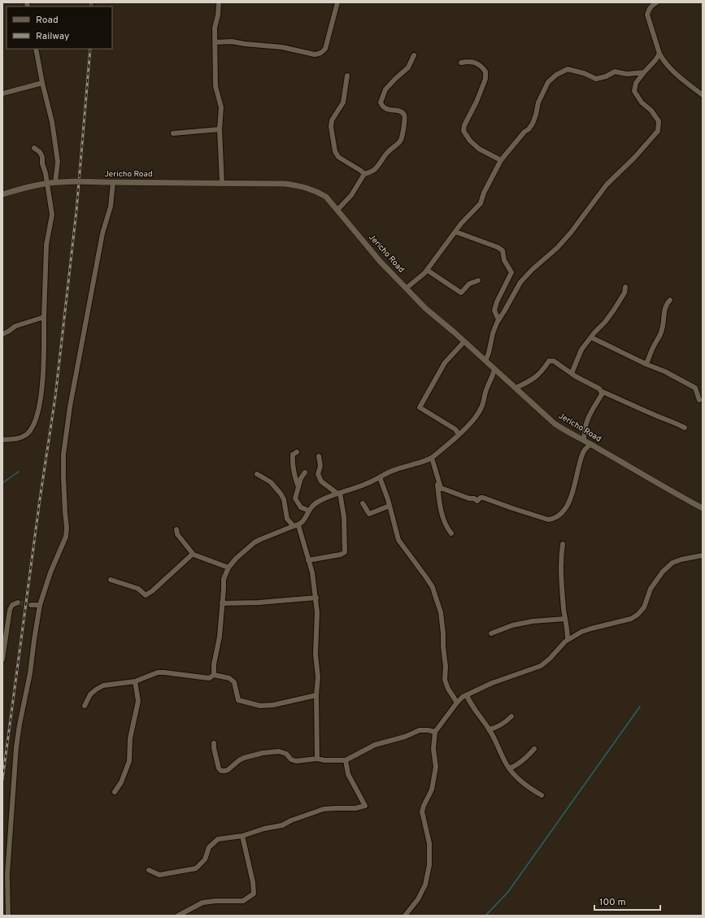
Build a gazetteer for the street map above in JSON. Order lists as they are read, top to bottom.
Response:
{
  "streets": {
    "street": ["Jericho Road"]
  },
  "legend": ["Road", "Railway"],
  "scale_bar": "100 m"
}
